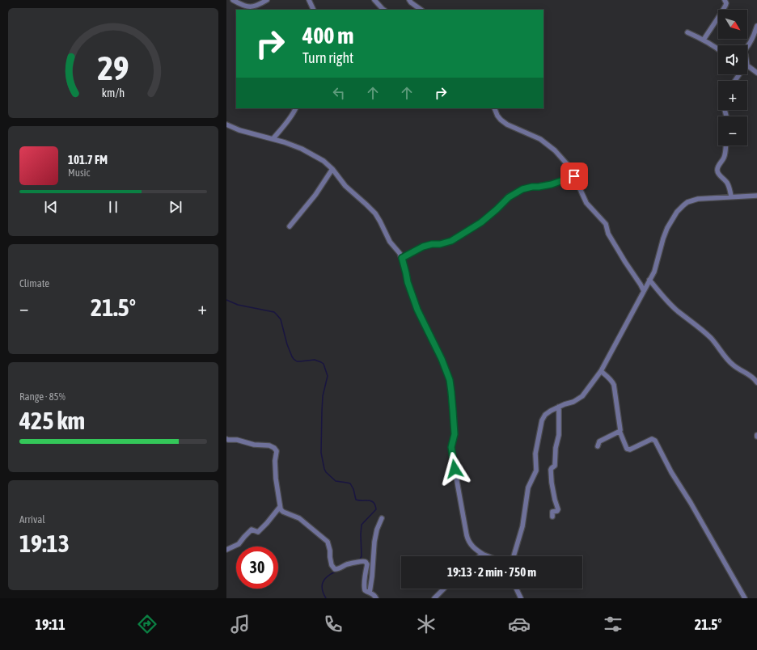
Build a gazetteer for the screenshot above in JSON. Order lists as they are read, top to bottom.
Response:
{
  "north": "bottom right",
  "page": {
    "map_buttons": ["+", "−"],
    "turn": ["400 m", "Turn right"],
    "song": ["101.7 FM", "Music"],
    "tile": [
      "Climate",
      ["Range · 85%", "425 km"],
      ["Arrival", "19:13"]
    ],
    "heat": ["−", "21.5°", "+"],
    "limit": "30",
    "trip": "19:13 · 2 min · 750 m",
    "tabs": ["19:11", "21.5°"],
    "gauge": ["29", "km/h"]
  }
}
